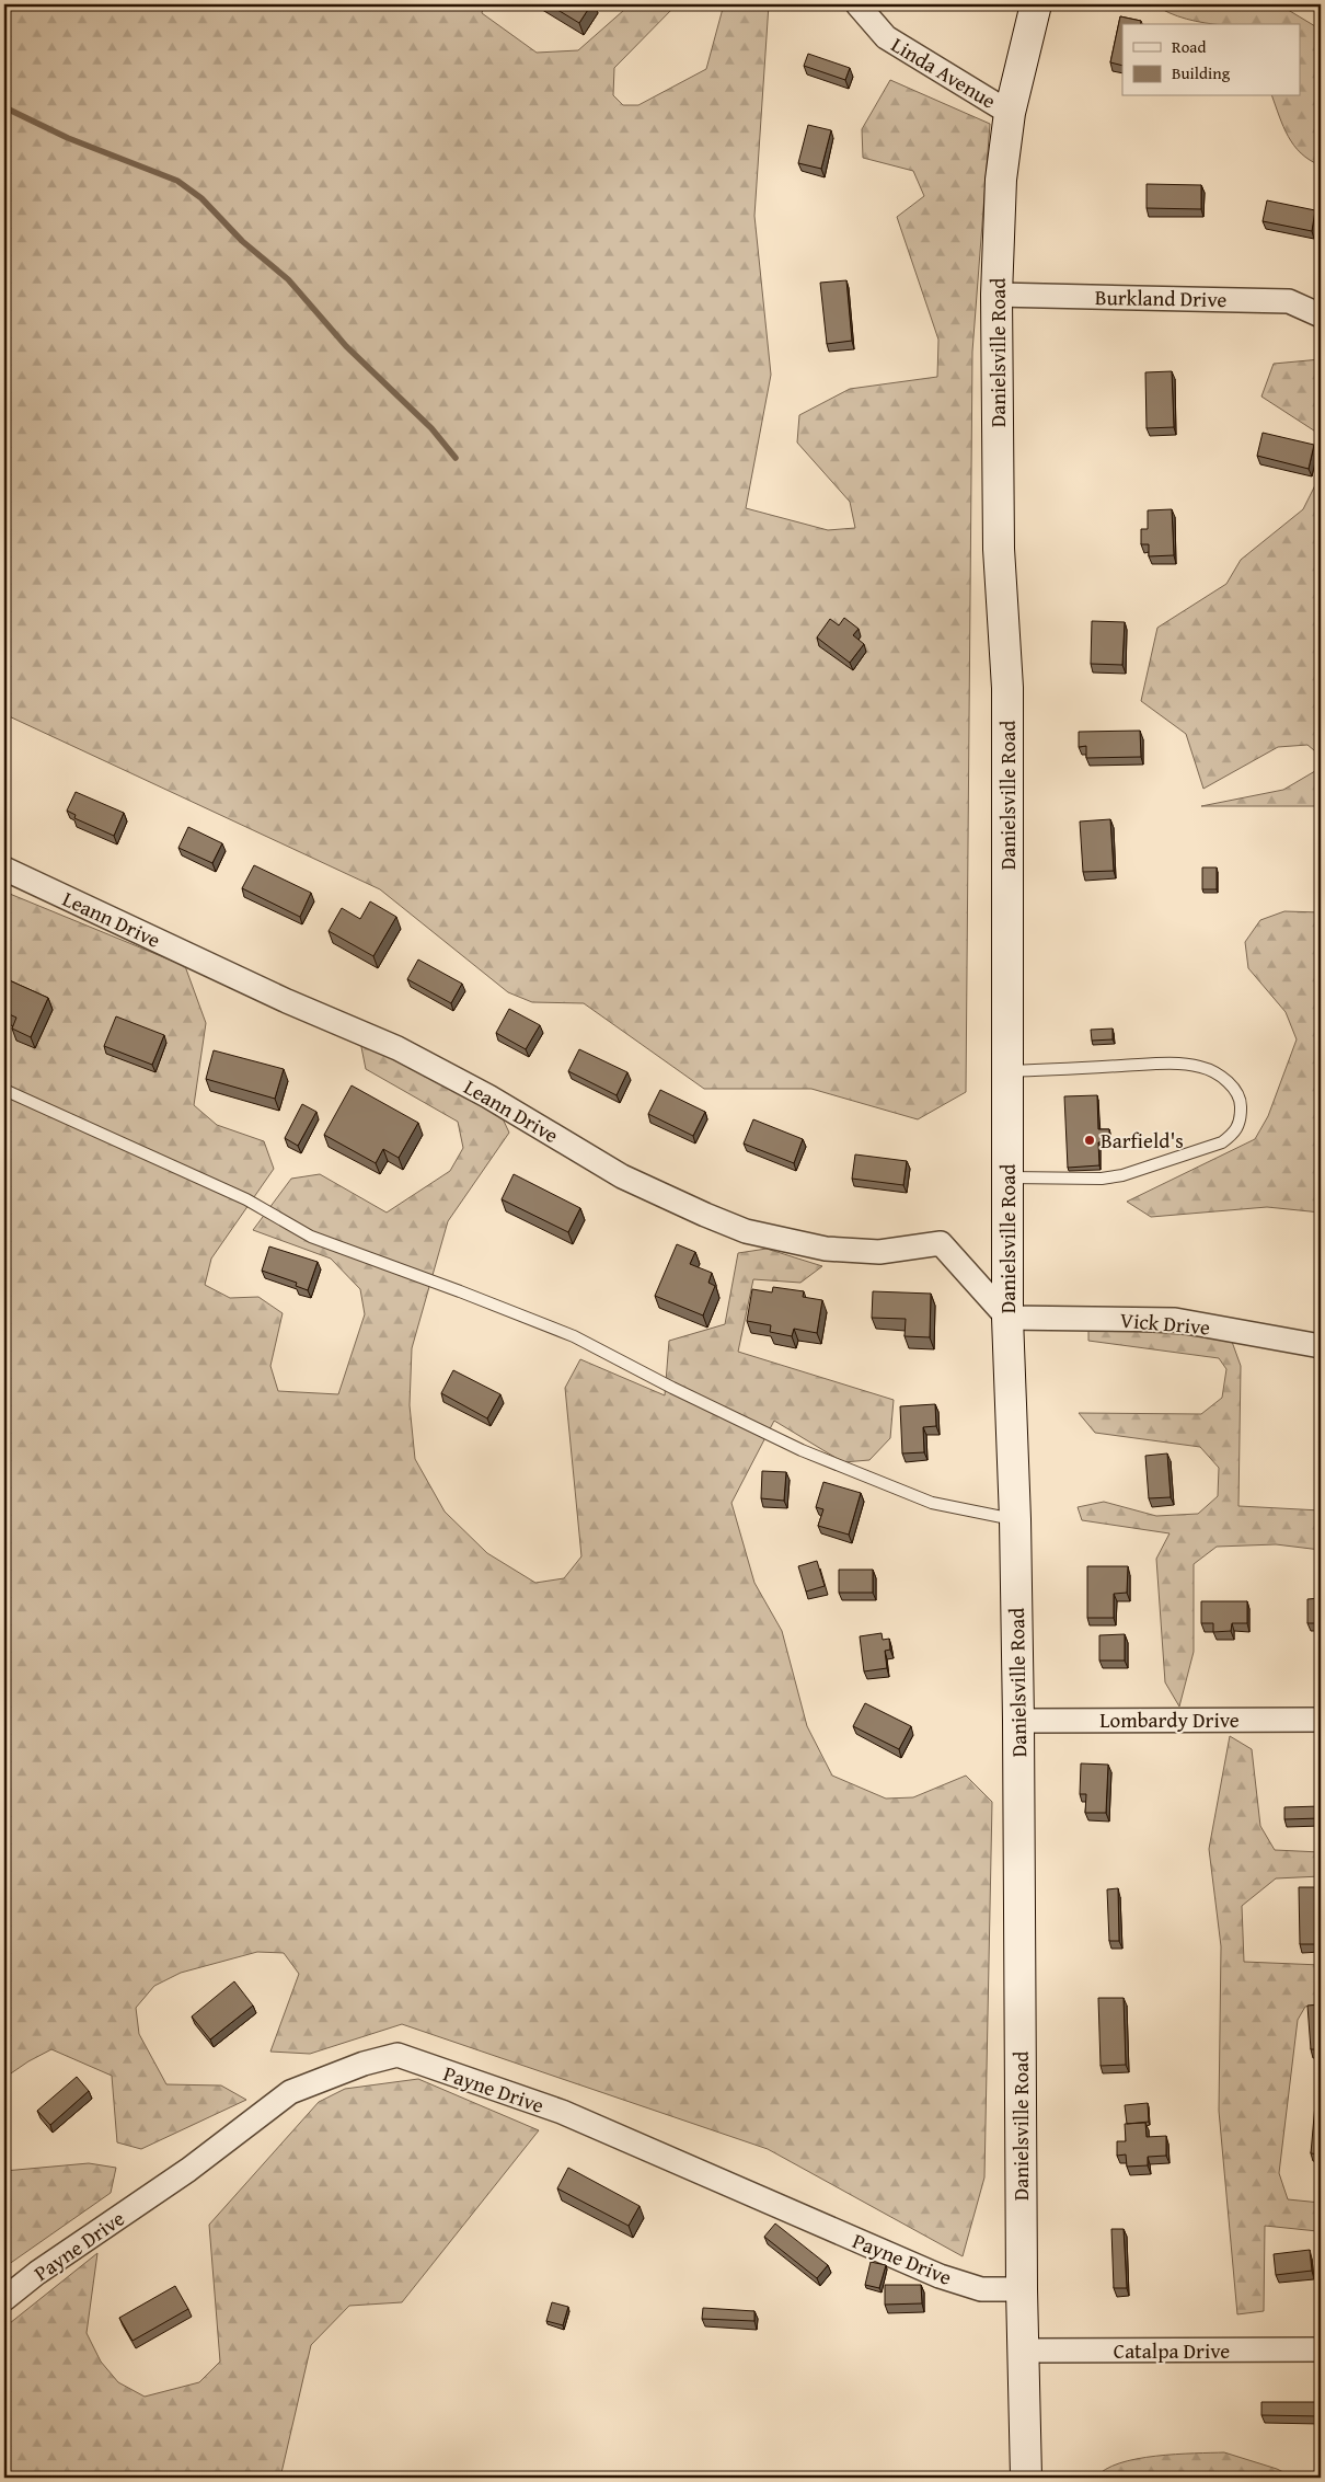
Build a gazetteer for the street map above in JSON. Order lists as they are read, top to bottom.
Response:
{
  "streets": {
    "main road": ["Danielsville Road"],
    "street": [
      "Linda Avenue",
      "Burkland Drive",
      "Leann Drive",
      "Vick Drive",
      "Lombardy Drive",
      "Payne Drive",
      "Catalpa Drive"
    ]
  },
  "crossings": [
    ["Linda Avenue", "Danielsville Road"],
    ["Burkland Drive", "Danielsville Road"],
    ["Danielsville Road", "Leann Drive"],
    ["Danielsville Road", "Vick Drive"],
    ["Danielsville Road", "Lombardy Drive"],
    ["Danielsville Road", "Payne Drive"],
    ["Danielsville Road", "Catalpa Drive"],
    ["Leann Drive", "Vick Drive"]
  ],
  "places": ["Barfield's"],
  "legend": ["Road", "Building"]
}
